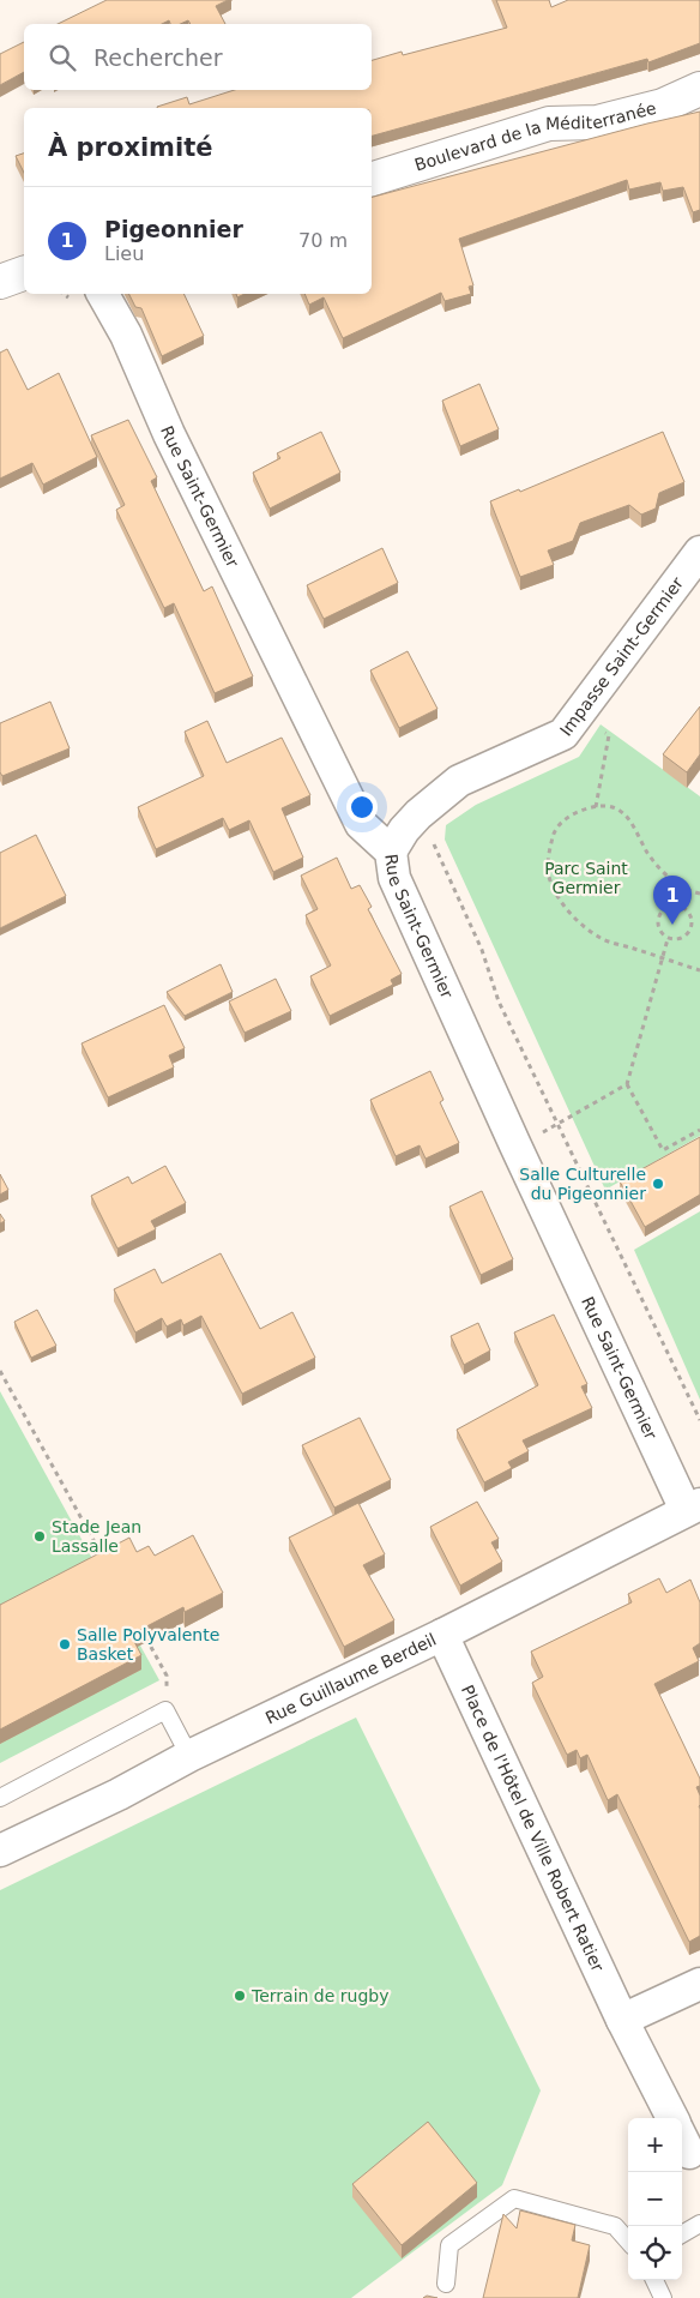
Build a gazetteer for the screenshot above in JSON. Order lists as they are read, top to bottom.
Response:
{
  "streets": {
    "main road": ["Boulevard de la Méditerranée"],
    "street": [
      "Rue Saint-Germier",
      "Impasse Saint-Germier",
      "Rue Guillaume Berdeil",
      "Place de l'Hôtel de Ville Robert Ratier"
    ]
  },
  "crossings": [
    ["Rue Saint-Germier", "Impasse Saint-Germier"],
    ["Rue Saint-Germier", "Rue Guillaume Berdeil"],
    ["Rue Guillaume Berdeil", "Place de l'Hôtel de Ville Robert Ratier"]
  ],
  "parks": ["Parc Saint Germier"],
  "places": [
    "Salle Culturelle du Pigeonnier",
    "Stade Jean Lassalle",
    "Salle Polyvalente Basket",
    "Terrain de rugby"
  ],
  "page": {
    "search": "Rechercher",
    "heading": "À proximité",
    "list": [
      {
        "mark": "1",
        "name": "Pigeonnier",
        "note": "Lieu",
        "value": "70 m"
      }
    ],
    "pins": "1",
    "map_buttons": ["+", "−"]
  }
}
